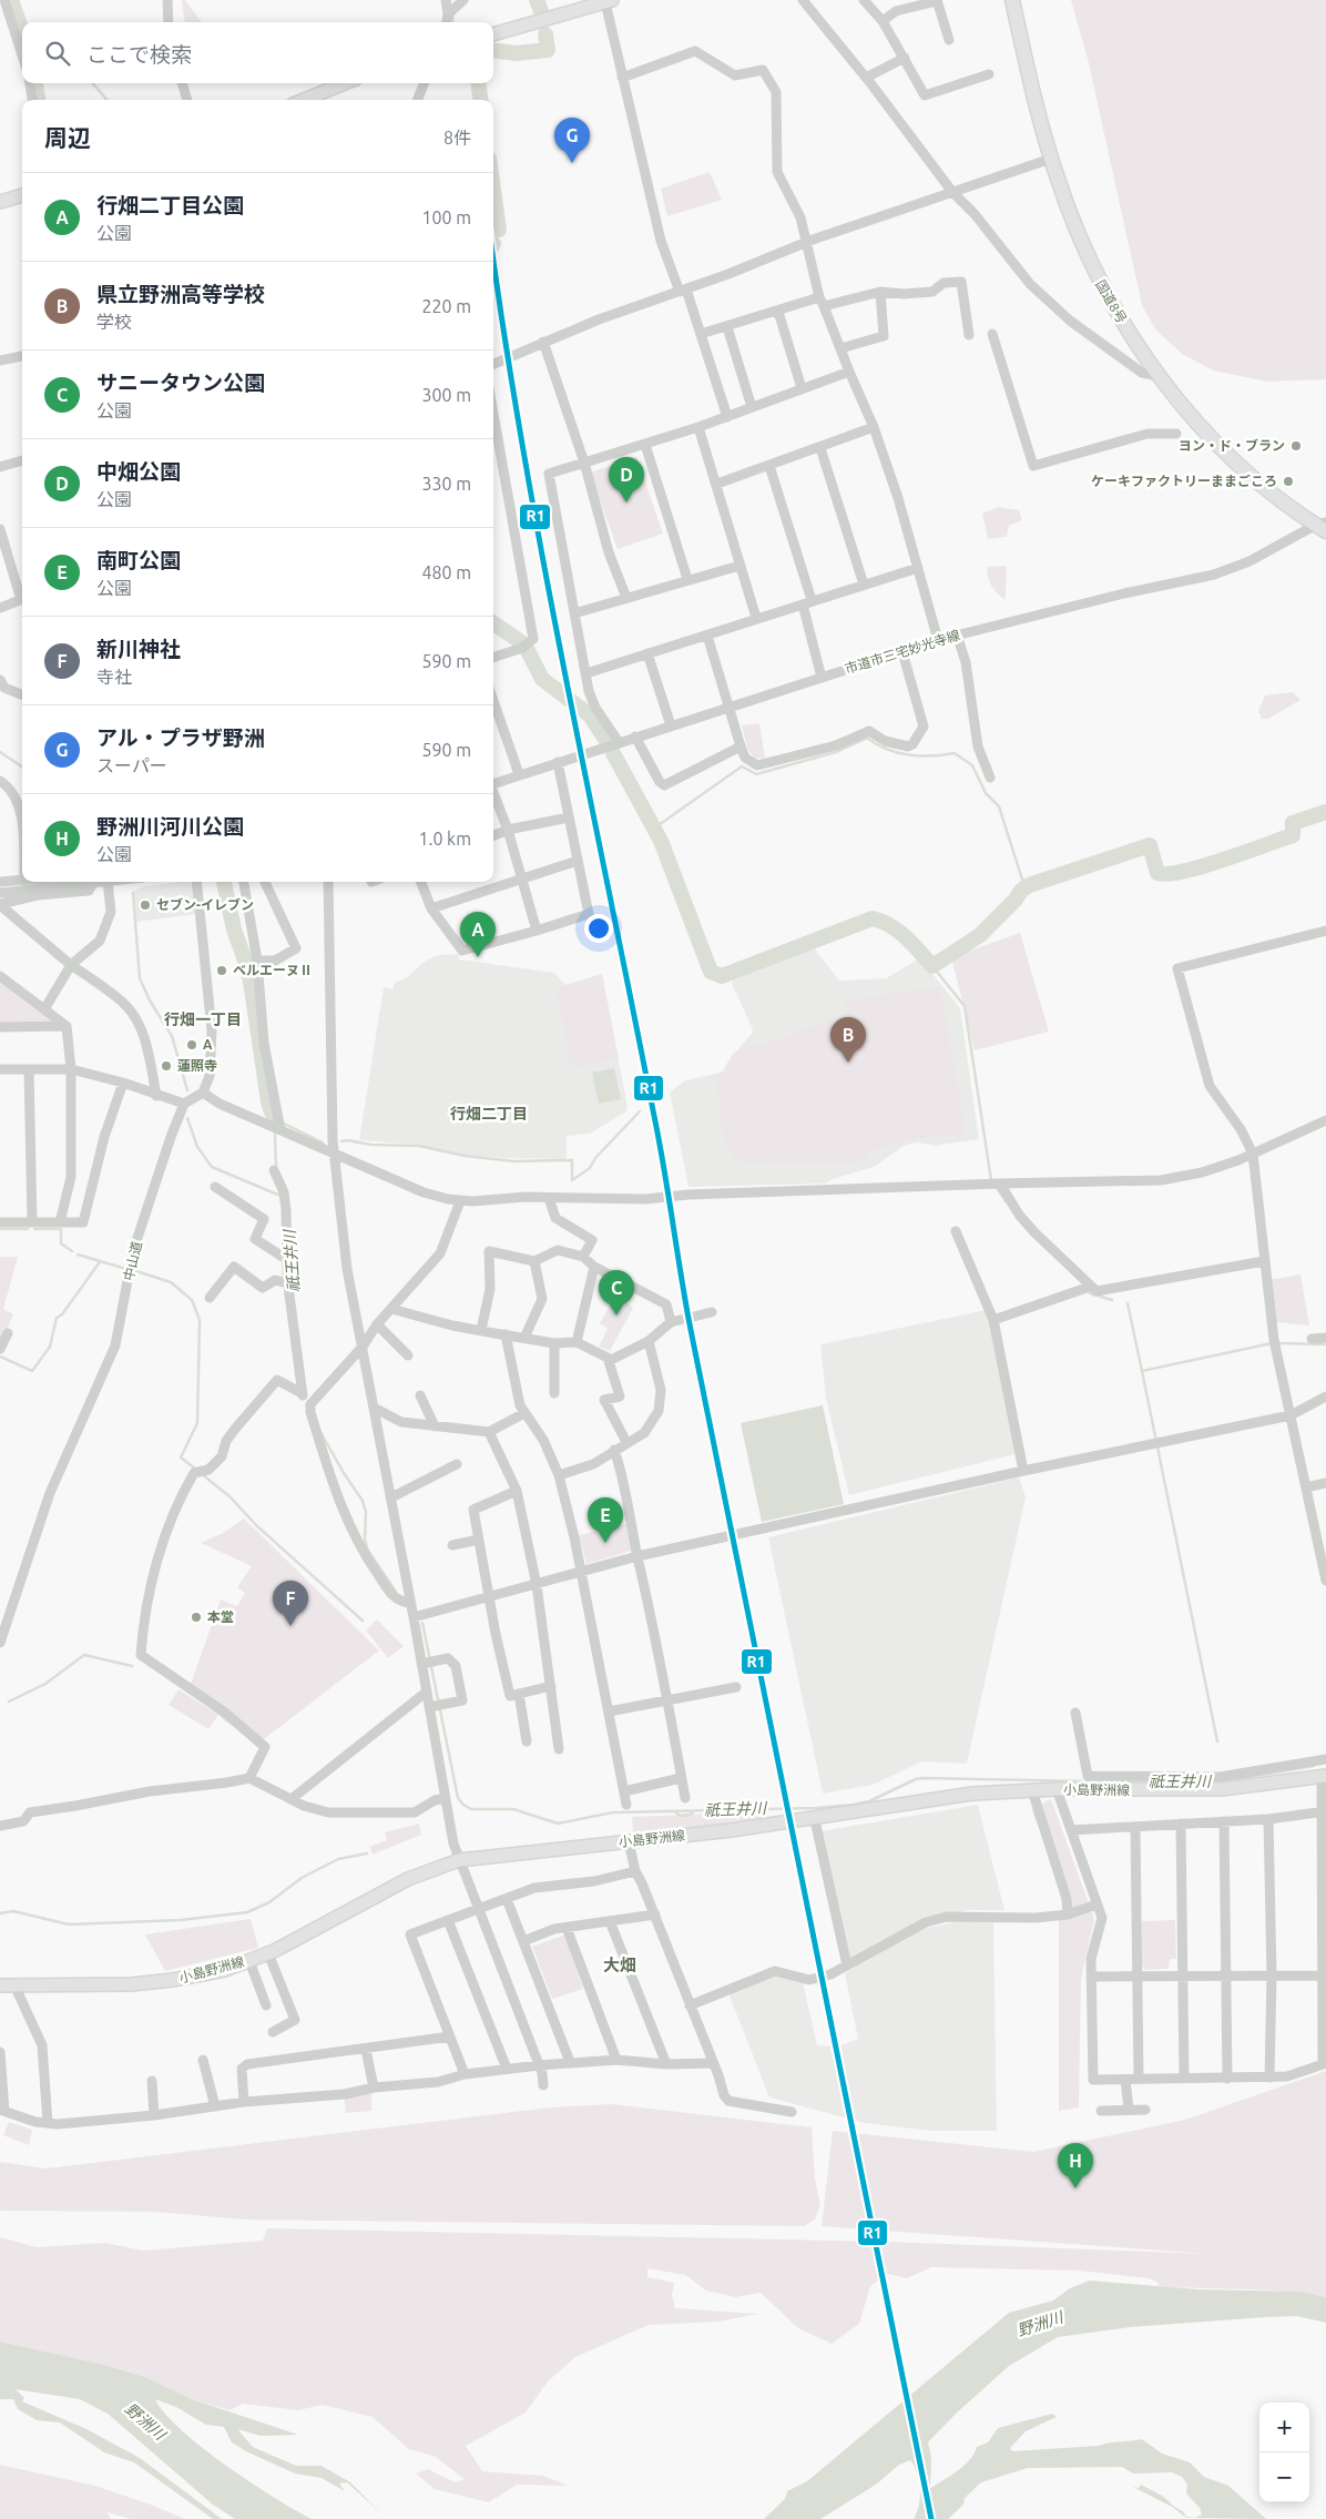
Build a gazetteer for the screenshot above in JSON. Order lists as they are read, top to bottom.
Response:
{
  "streets": {
    "highway": ["国道8号"],
    "main road": ["小島野洲線"],
    "street": ["市道市三宅妙光寺線", "中山道"]
  },
  "crossings": [
    ["国道8号", "市道市三宅妙光寺線"]
  ],
  "districts": ["行畑一丁目", "行畑二丁目", "大畑"],
  "water": ["祇王井川", "野洲川"],
  "places": [
    "ヨン・ド・ブラン",
    "ケーキファクトリーままごころ",
    "セブン-イレブン",
    "ベルエーヌⅡ",
    "A",
    "蓮照寺",
    "本堂"
  ],
  "lines": ["transit line R1"],
  "page": {
    "search": "ここで検索",
    "heading": ["周辺", "8件"],
    "pins": [
      "G",
      "D",
      "A",
      "B",
      "C",
      "E",
      "F",
      "H"
    ],
    "list": [
      {
        "mark": "A",
        "name": "行畑二丁目公園",
        "note": "公園",
        "value": "100 m"
      },
      {
        "mark": "B",
        "name": "県立野洲高等学校",
        "note": "学校",
        "value": "220 m"
      },
      {
        "mark": "C",
        "name": "サニータウン公園",
        "note": "公園",
        "value": "300 m"
      },
      {
        "mark": "D",
        "name": "中畑公園",
        "note": "公園",
        "value": "330 m"
      },
      {
        "mark": "E",
        "name": "南町公園",
        "note": "公園",
        "value": "480 m"
      },
      {
        "mark": "F",
        "name": "新川神社",
        "note": "寺社",
        "value": "590 m"
      },
      {
        "mark": "G",
        "name": "アル・プラザ野洲",
        "note": "スーパー",
        "value": "590 m"
      },
      {
        "mark": "H",
        "name": "野洲川河川公園",
        "note": "公園",
        "value": "1.0 km"
      }
    ],
    "map_buttons": ["+", "−"]
  }
}
